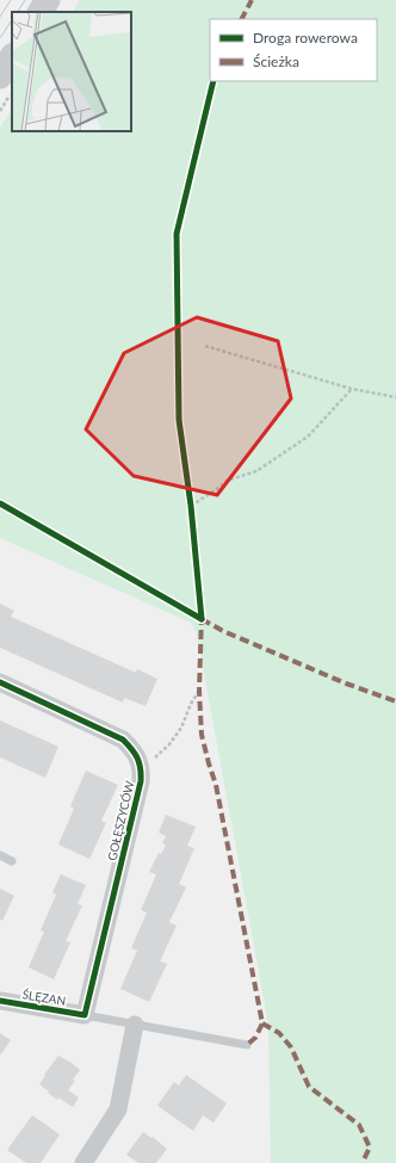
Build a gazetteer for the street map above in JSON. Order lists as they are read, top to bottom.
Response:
{
  "streets": {
    "street": ["GOŁĘSZYCÓW", "ŚLĘZAN"]
  },
  "crossings": [
    ["GOŁĘSZYCÓW", "ŚLĘZAN"]
  ],
  "legend": ["Droga rowerowa", "Ścieżka"]
}
